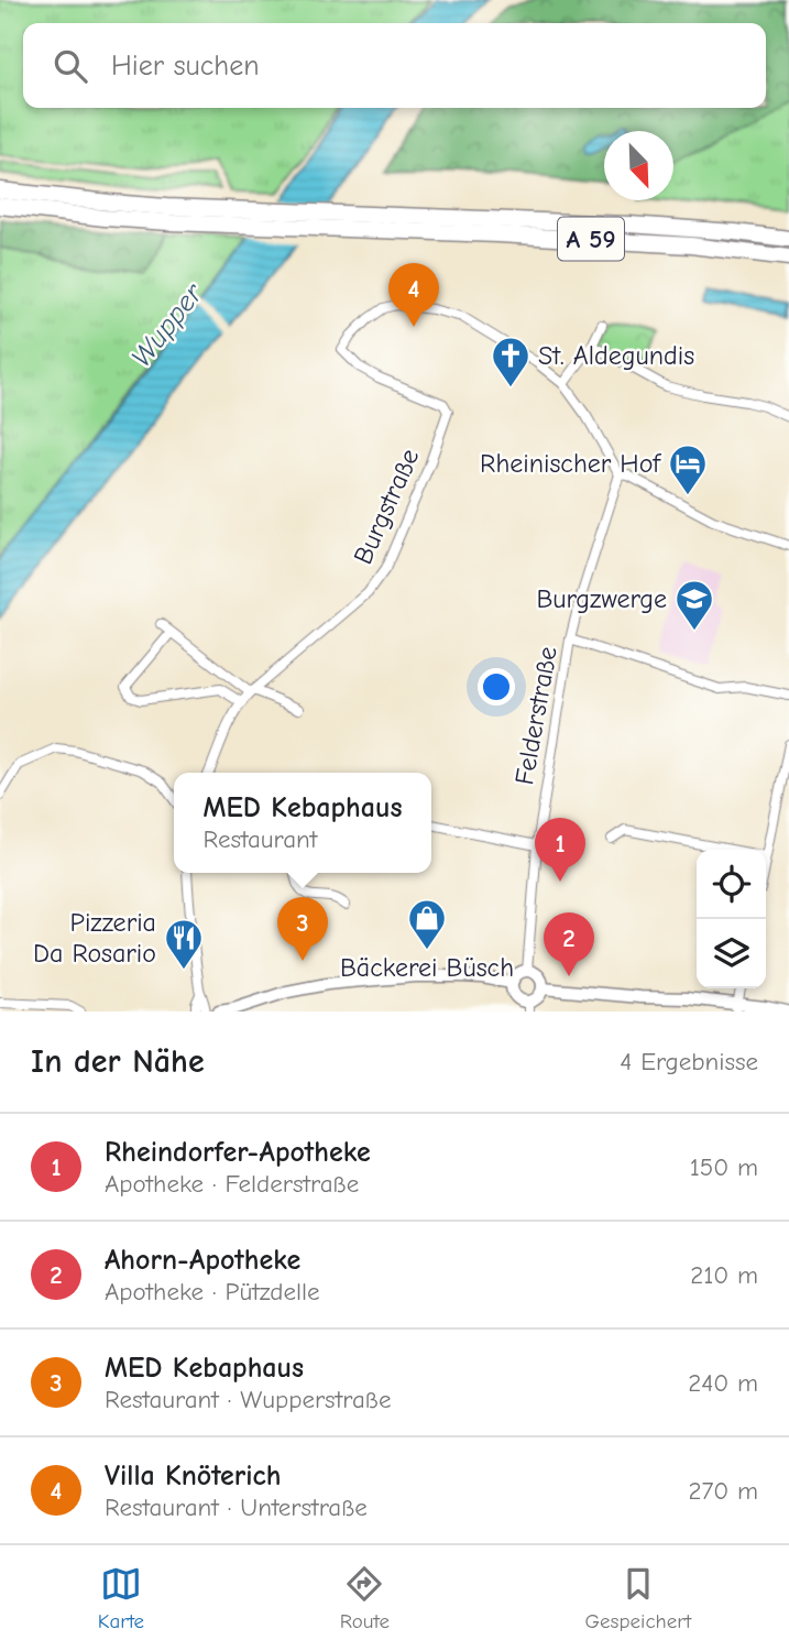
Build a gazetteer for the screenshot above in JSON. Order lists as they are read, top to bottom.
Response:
{
  "streets": {
    "highway": ["A 59"],
    "street": ["Burgstraße", "Felderstraße"]
  },
  "water": ["Wupper"],
  "places": {
    "church": ["St. Aldegundis"],
    "hotel": ["Rheinischer Hof"],
    "school or university": ["Burgzwerge"],
    "shop": ["Bäckerei Büsch"],
    "restaurant": ["Pizzeria Da Rosario"]
  },
  "north": "bottom right",
  "page": {
    "search": "Hier suchen",
    "pins": [
      "4",
      "1",
      "3",
      "2"
    ],
    "popup": ["MED Kebaphaus", "Restaurant"],
    "heading": ["In der Nähe", "4 Ergebnisse"],
    "list": [
      {
        "mark": "1",
        "name": "Rheindorfer-Apotheke",
        "note": "Apotheke · Felderstraße",
        "value": "150 m"
      },
      {
        "mark": "2",
        "name": "Ahorn-Apotheke",
        "note": "Apotheke · Pützdelle",
        "value": "210 m"
      },
      {
        "mark": "3",
        "name": "MED Kebaphaus",
        "note": "Restaurant · Wupperstraße",
        "value": "240 m"
      },
      {
        "mark": "4",
        "name": "Villa Knöterich",
        "note": "Restaurant · Unterstraße",
        "value": "270 m"
      }
    ],
    "nav": ["Karte", "Route", "Gespeichert"]
  }
}
